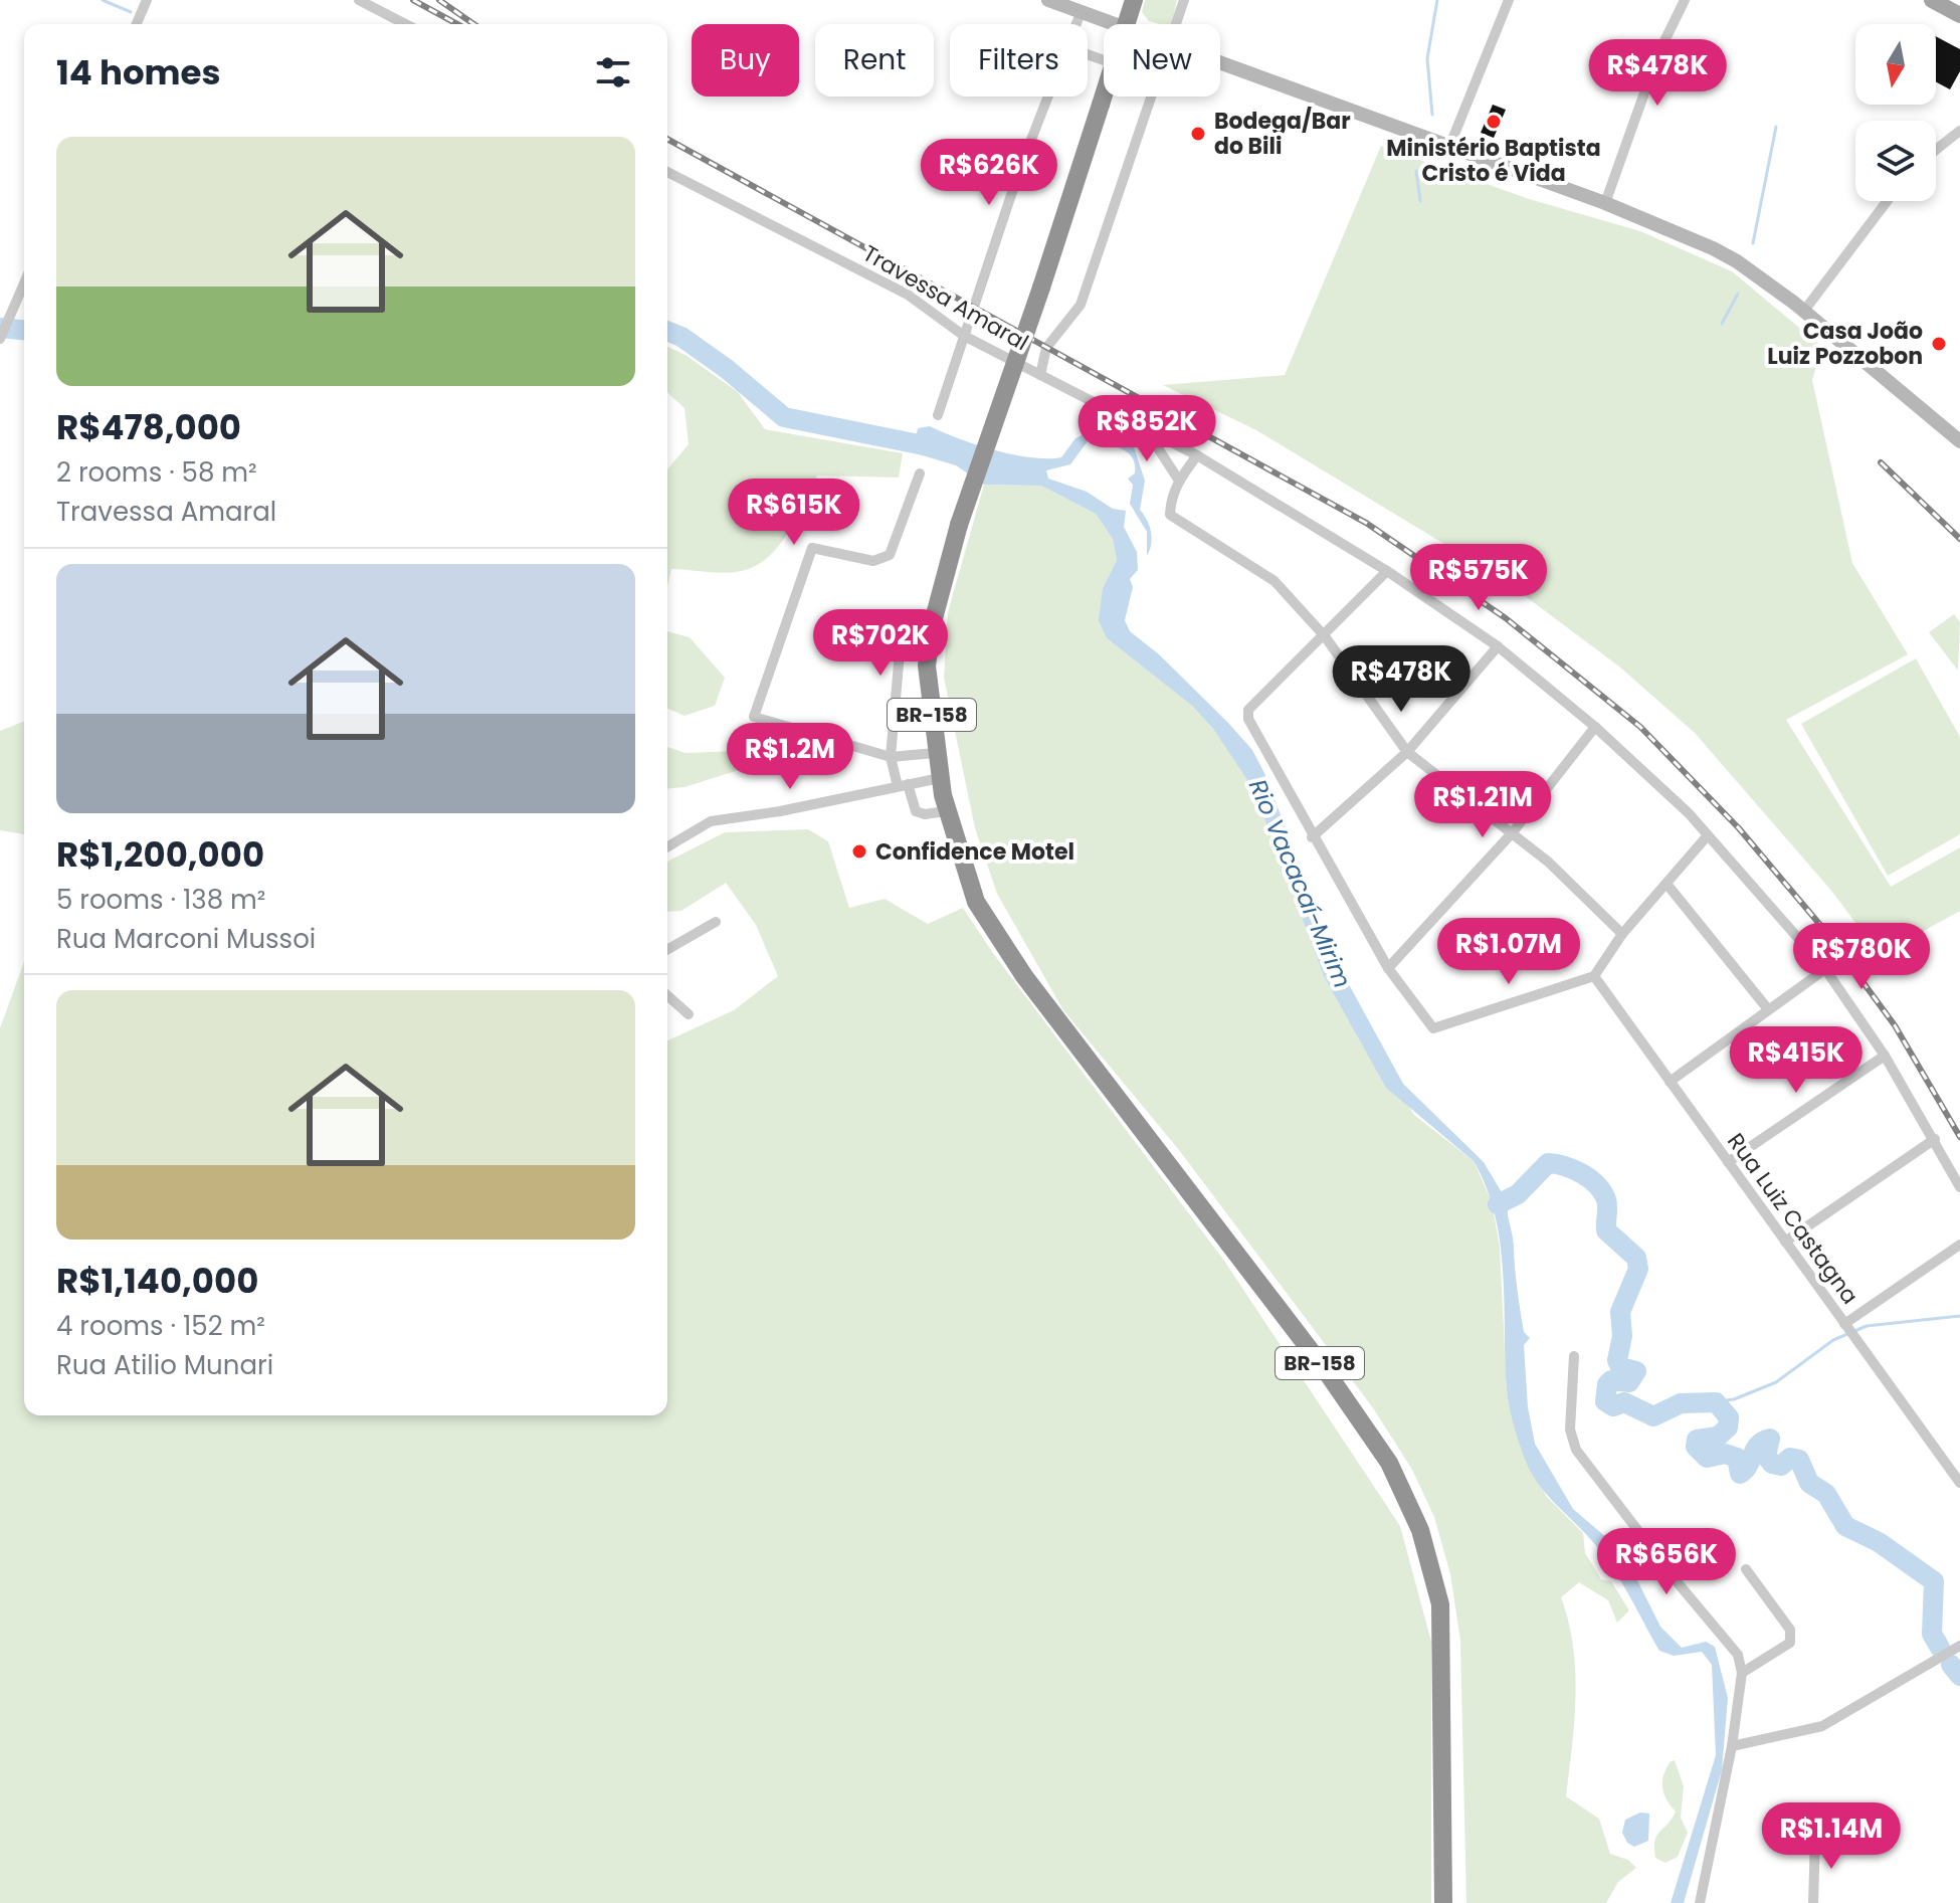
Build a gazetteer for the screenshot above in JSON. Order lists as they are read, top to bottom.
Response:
{
  "streets": {
    "highway": ["BR-158"],
    "street": ["Travessa Amaral", "Rua Luiz Castagna"]
  },
  "water": ["Rio Vacacaí-Mirim"],
  "places": [
    "Ministério Baptista Cristo é Vida",
    "Bodega/Bar do Bili",
    "Casa João Luiz Pozzobon",
    "Confidence Motel"
  ],
  "north": "bottom",
  "page": {
    "chip": [
      "Buy",
      "Rent",
      "Filters",
      "New"
    ],
    "heading": "14 homes",
    "price": [
      "R$478K",
      "R$626K",
      "R$852K",
      "R$615K",
      "R$575K",
      "R$702K",
      "R$478K",
      "R$1.2M",
      "R$1.21M",
      "R$1.07M",
      "R$780K",
      "R$415K",
      "R$656K",
      "R$1.14M"
    ],
    "list": [
      {
        "name": "R$478,000",
        "note": "2 rooms · 58 m² · Travessa Amaral"
      },
      {
        "name": "R$1,200,000",
        "note": "5 rooms · 138 m² · Rua Marconi Mussoi"
      },
      {
        "name": "R$1,140,000",
        "note": "4 rooms · 152 m² · Rua Atilio Munari"
      }
    ]
  }
}
